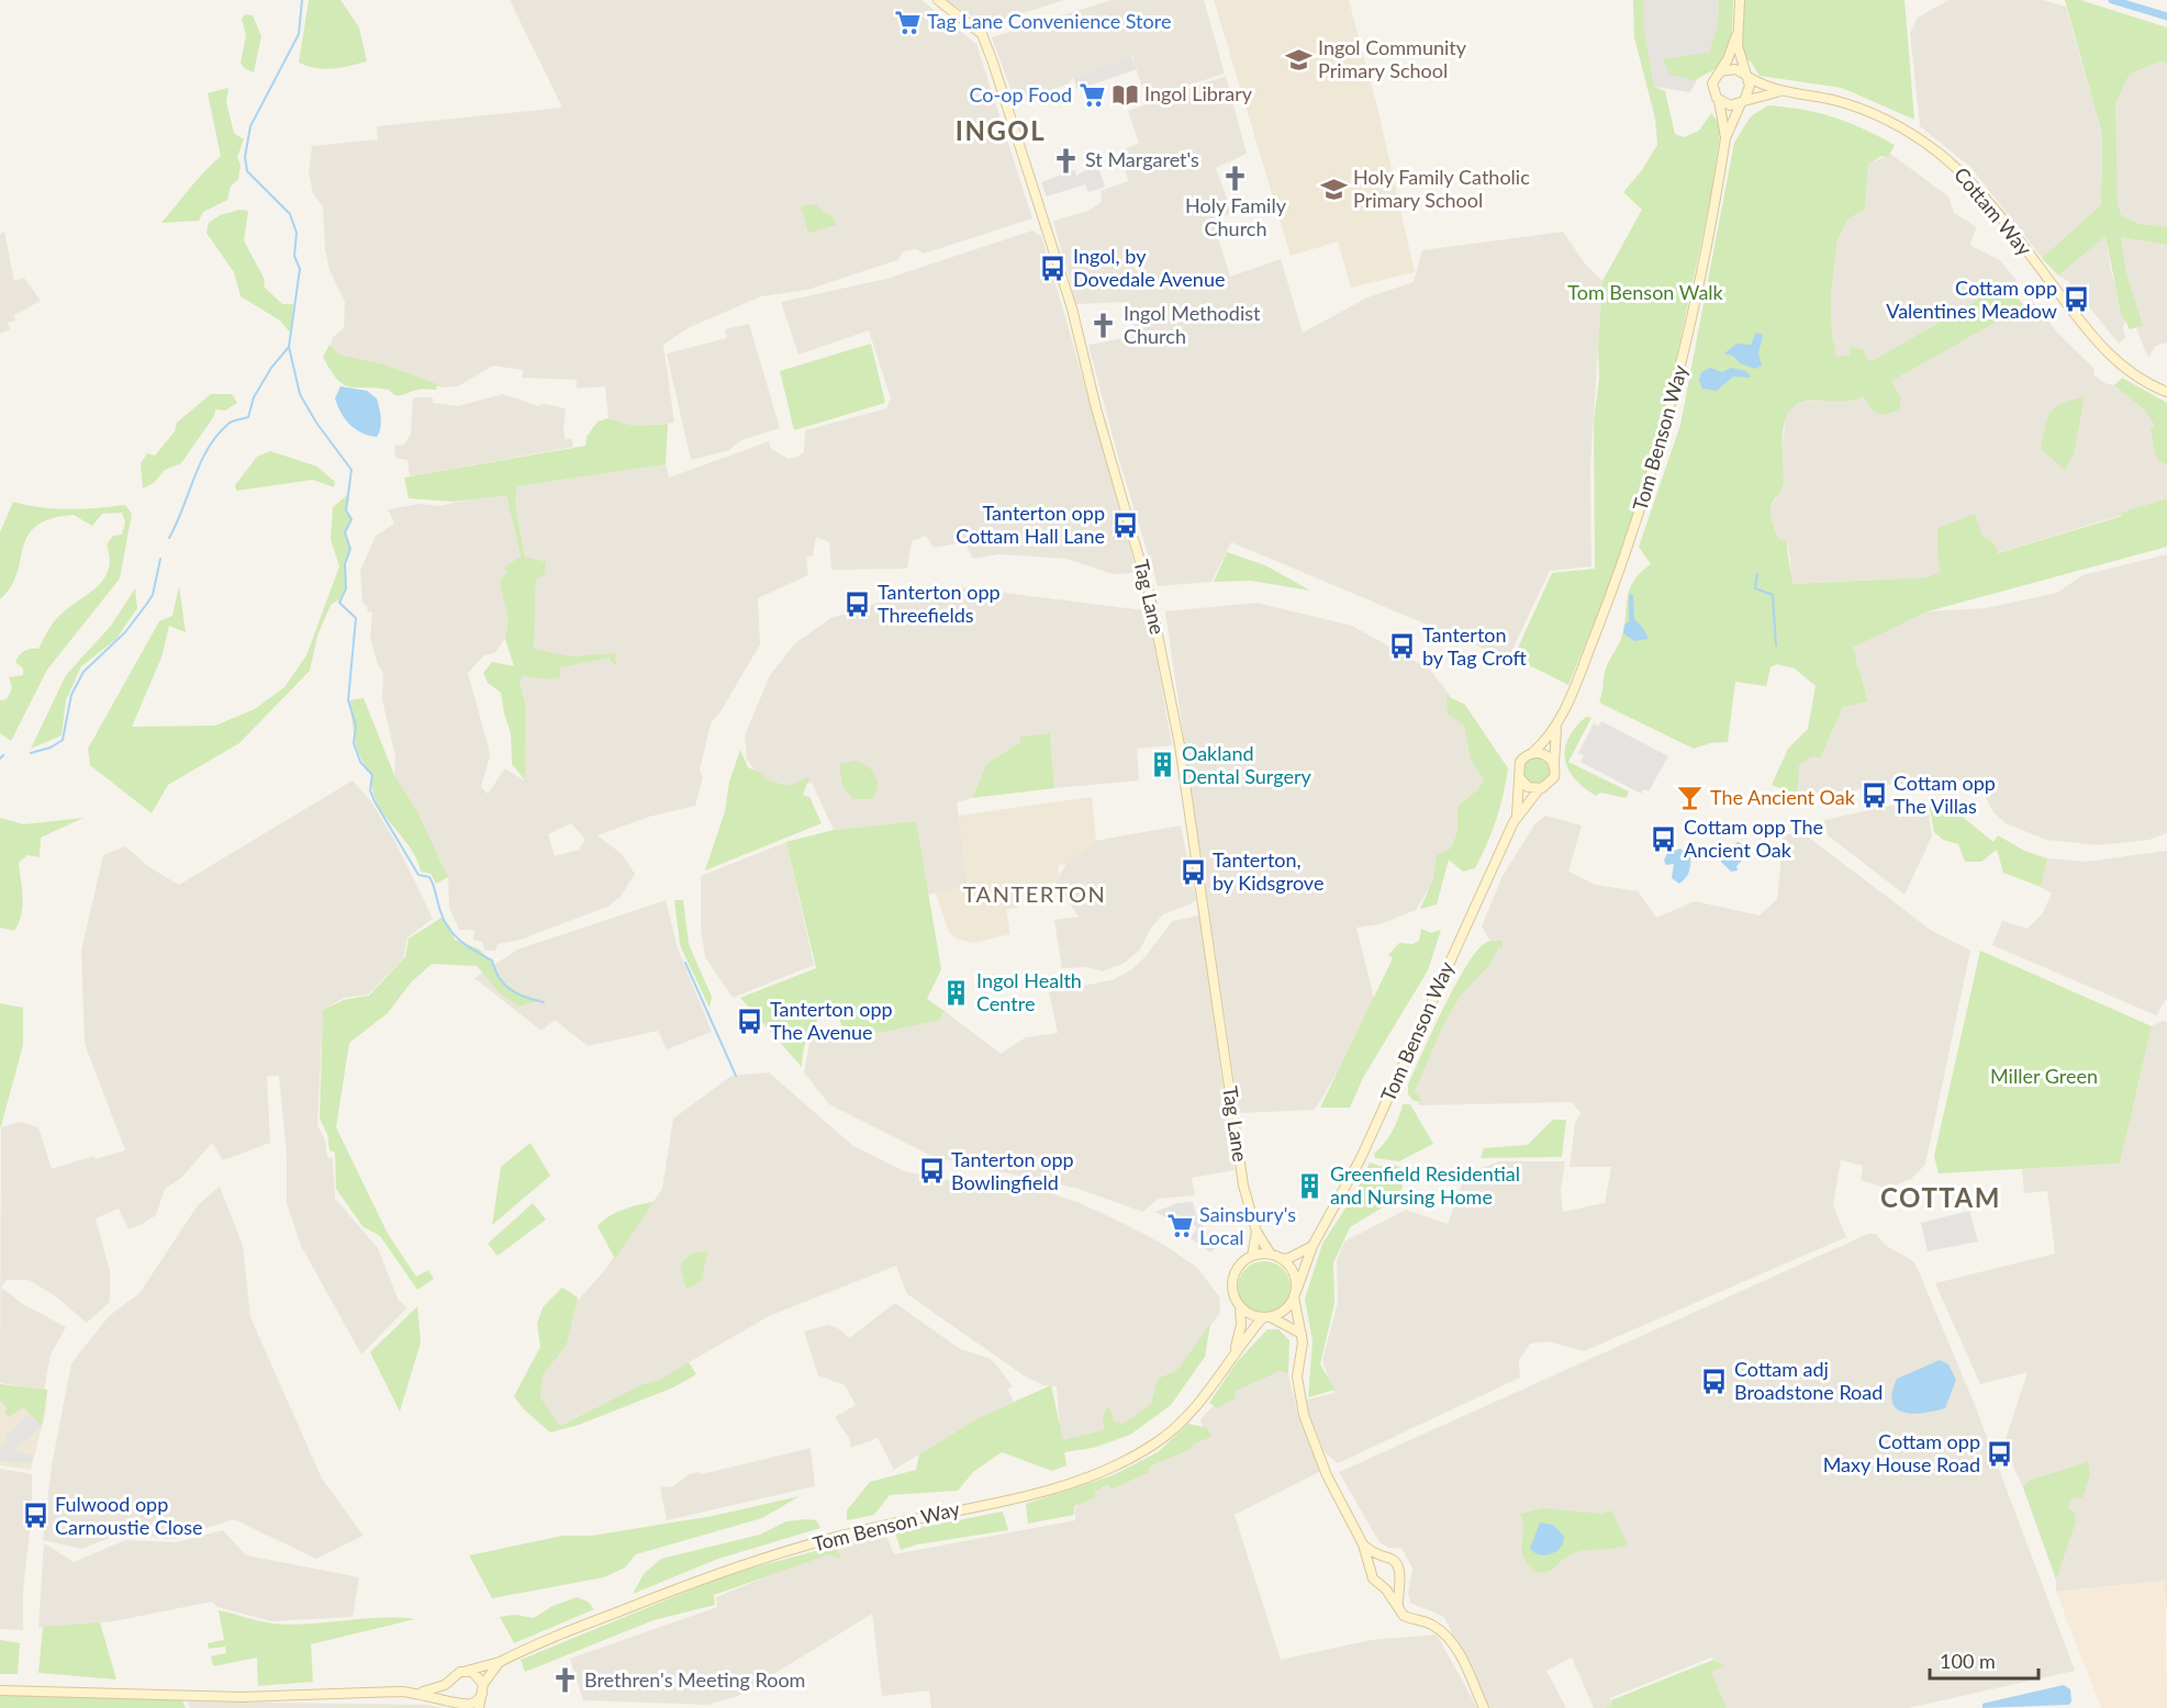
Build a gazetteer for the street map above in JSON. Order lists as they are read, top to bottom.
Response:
{
  "streets": {
    "main road": ["Cottam Way", "Tom Benson Way", "Tag Lane"]
  },
  "crossings": [
    ["Cottam Way", "Tom Benson Way"],
    ["Tom Benson Way", "Tag Lane"]
  ],
  "districts": ["INGOL", "TANTERTON", "COTTAM"],
  "parks": ["Tom Benson Walk", "Miller Green"],
  "places": {
    "supermarket": ["Tag Lane Convenience Store", "Co-op Food", "Sainsbury's Local"],
    "school or university": ["Ingol Community Primary School", "Holy Family Catholic Primary School"],
    "library": ["Ingol Library"],
    "church": [
      "St Margaret's",
      "Holy Family Church",
      "Ingol Methodist Church",
      "Brethren's Meeting Room"
    ],
    "bus stop": [
      "Ingol, by Dovedale Avenue",
      "Cottam opp Valentines Meadow",
      "Tanterton opp Cottam Hall Lane",
      "Tanterton opp Threefields",
      "Tanterton by Tag Croft",
      "Cottam opp The Villas",
      "Cottam opp The Ancient Oak",
      "Tanterton, by Kidsgrove",
      "Tanterton opp The Avenue",
      "Tanterton opp Bowlingfield",
      "Cottam adj Broadstone Road",
      "Cottam opp Maxy House Road",
      "Fulwood opp Carnoustie Close"
    ],
    "building": ["Oakland Dental Surgery", "Ingol Health Centre", "Greenfield Residential and Nursing Home"],
    "bar": ["The Ancient Oak"]
  },
  "scale_bar": "100 m"
}
